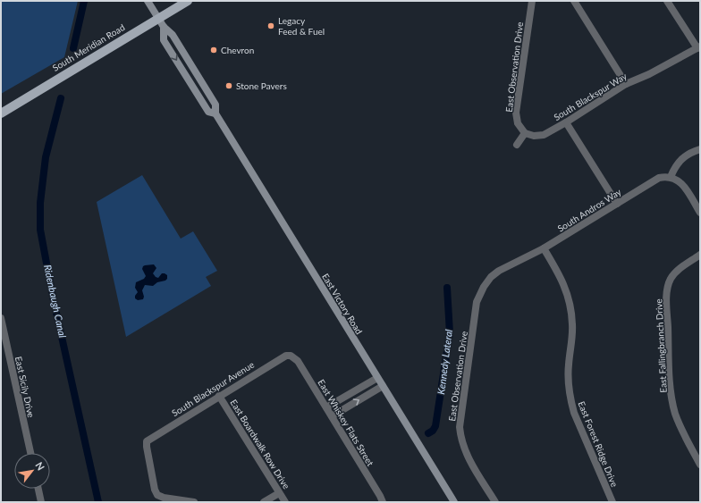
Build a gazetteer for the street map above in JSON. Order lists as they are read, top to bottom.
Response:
{
  "streets": {
    "main road": ["South Meridian Road", "East Victory Road"],
    "street": [
      "East Observation Drive",
      "South Blackspur Way",
      "South Andros Way",
      "East Fallingbranch Drive",
      "East Sicily Drive",
      "South Blackspur Avenue",
      "East Whiskey Flats Street",
      "East Boardwalk Row Drive",
      "East Forest Ridge Drive"
    ]
  },
  "crossings": [
    ["South Meridian Road", "East Victory Road"],
    ["East Observation Drive", "South Blackspur Way"],
    ["East Observation Drive", "South Andros Way"],
    ["South Andros Way", "East Forest Ridge Drive"],
    ["South Blackspur Avenue", "East Whiskey Flats Street"],
    ["South Blackspur Avenue", "East Boardwalk Row Drive"]
  ],
  "water": ["Ridenbaugh Canal", "Kennedy Lateral"],
  "places": ["Legacy Feed & Fuel", "Chevron", "Stone Pavers"],
  "north": "top right"
}
